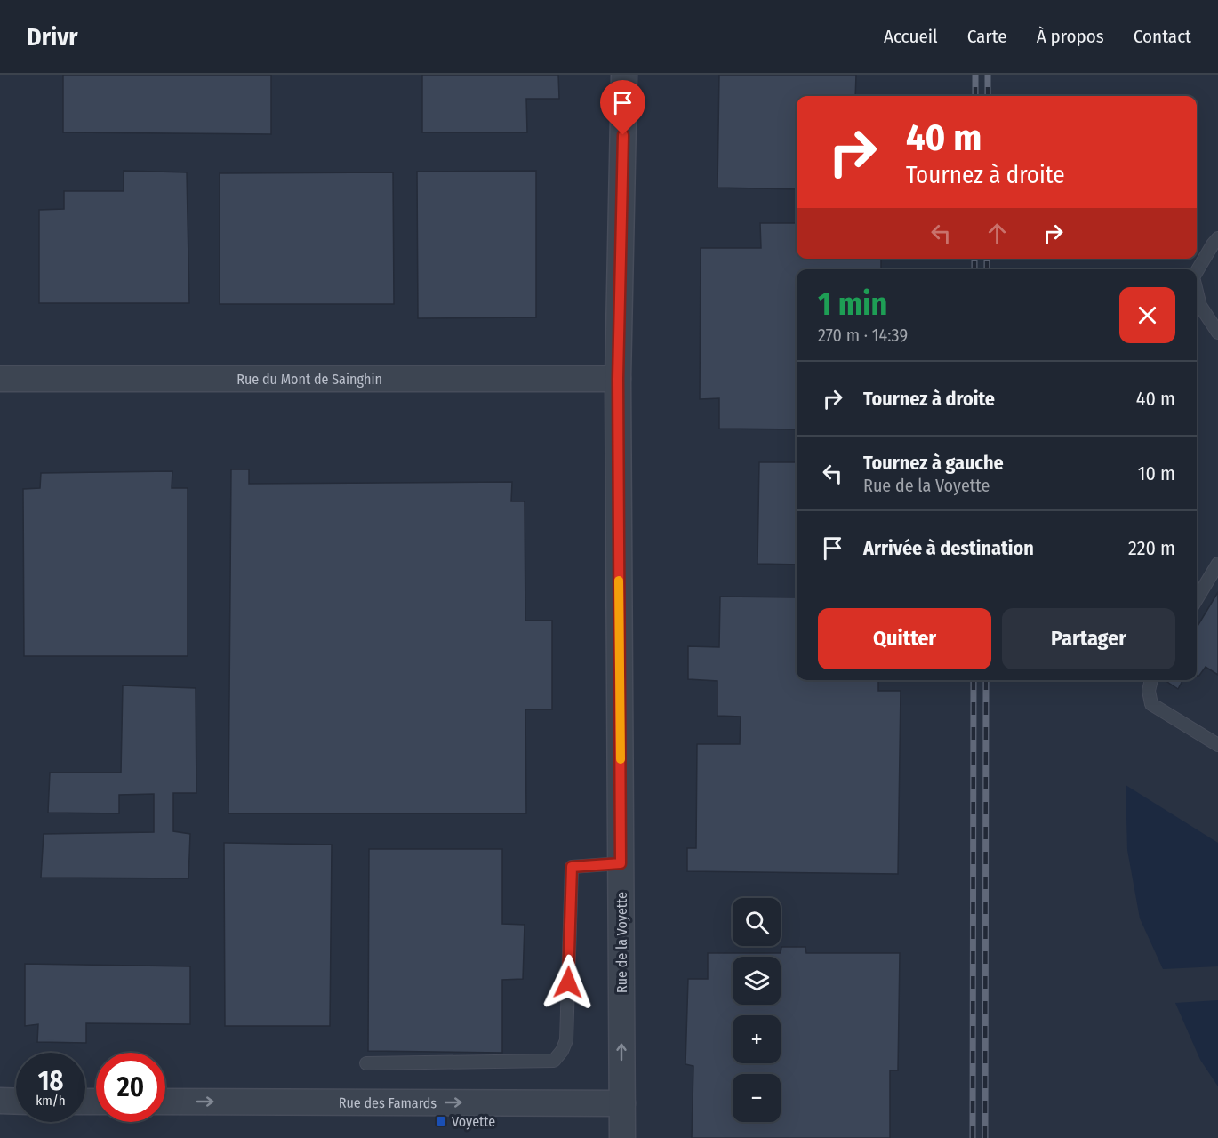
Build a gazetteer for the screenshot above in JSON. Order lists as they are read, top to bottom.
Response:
{
  "streets": {
    "street": ["Rue du Mont de Sainghin", "Rue de la Voyette", "Rue des Famards"]
  },
  "crossings": [
    ["Rue du Mont de Sainghin", "Rue de la Voyette"],
    ["Rue de la Voyette", "Rue des Famards"]
  ],
  "one_way": ["Rue des Famards"],
  "places": {
    "transit": ["Voyette"]
  },
  "page": {
    "header": "Drivr",
    "nav": [
      "Accueil",
      "Carte",
      "À propos",
      "Contact"
    ],
    "turn": ["40 m", "Tournez à droite"],
    "heading": ["1 min", "270 m · 14:39"],
    "list": [
      {
        "name": "Tournez à droite",
        "value": "40 m"
      },
      {
        "name": "Tournez à gauche",
        "note": "Rue de la Voyette",
        "value": "10 m"
      },
      {
        "name": "Arrivée à destination",
        "value": "220 m"
      }
    ],
    "buttons": ["Quitter", "Partager"],
    "map_buttons": ["+", "−"],
    "speed": "18 km/h",
    "limit": "20"
  }
}
